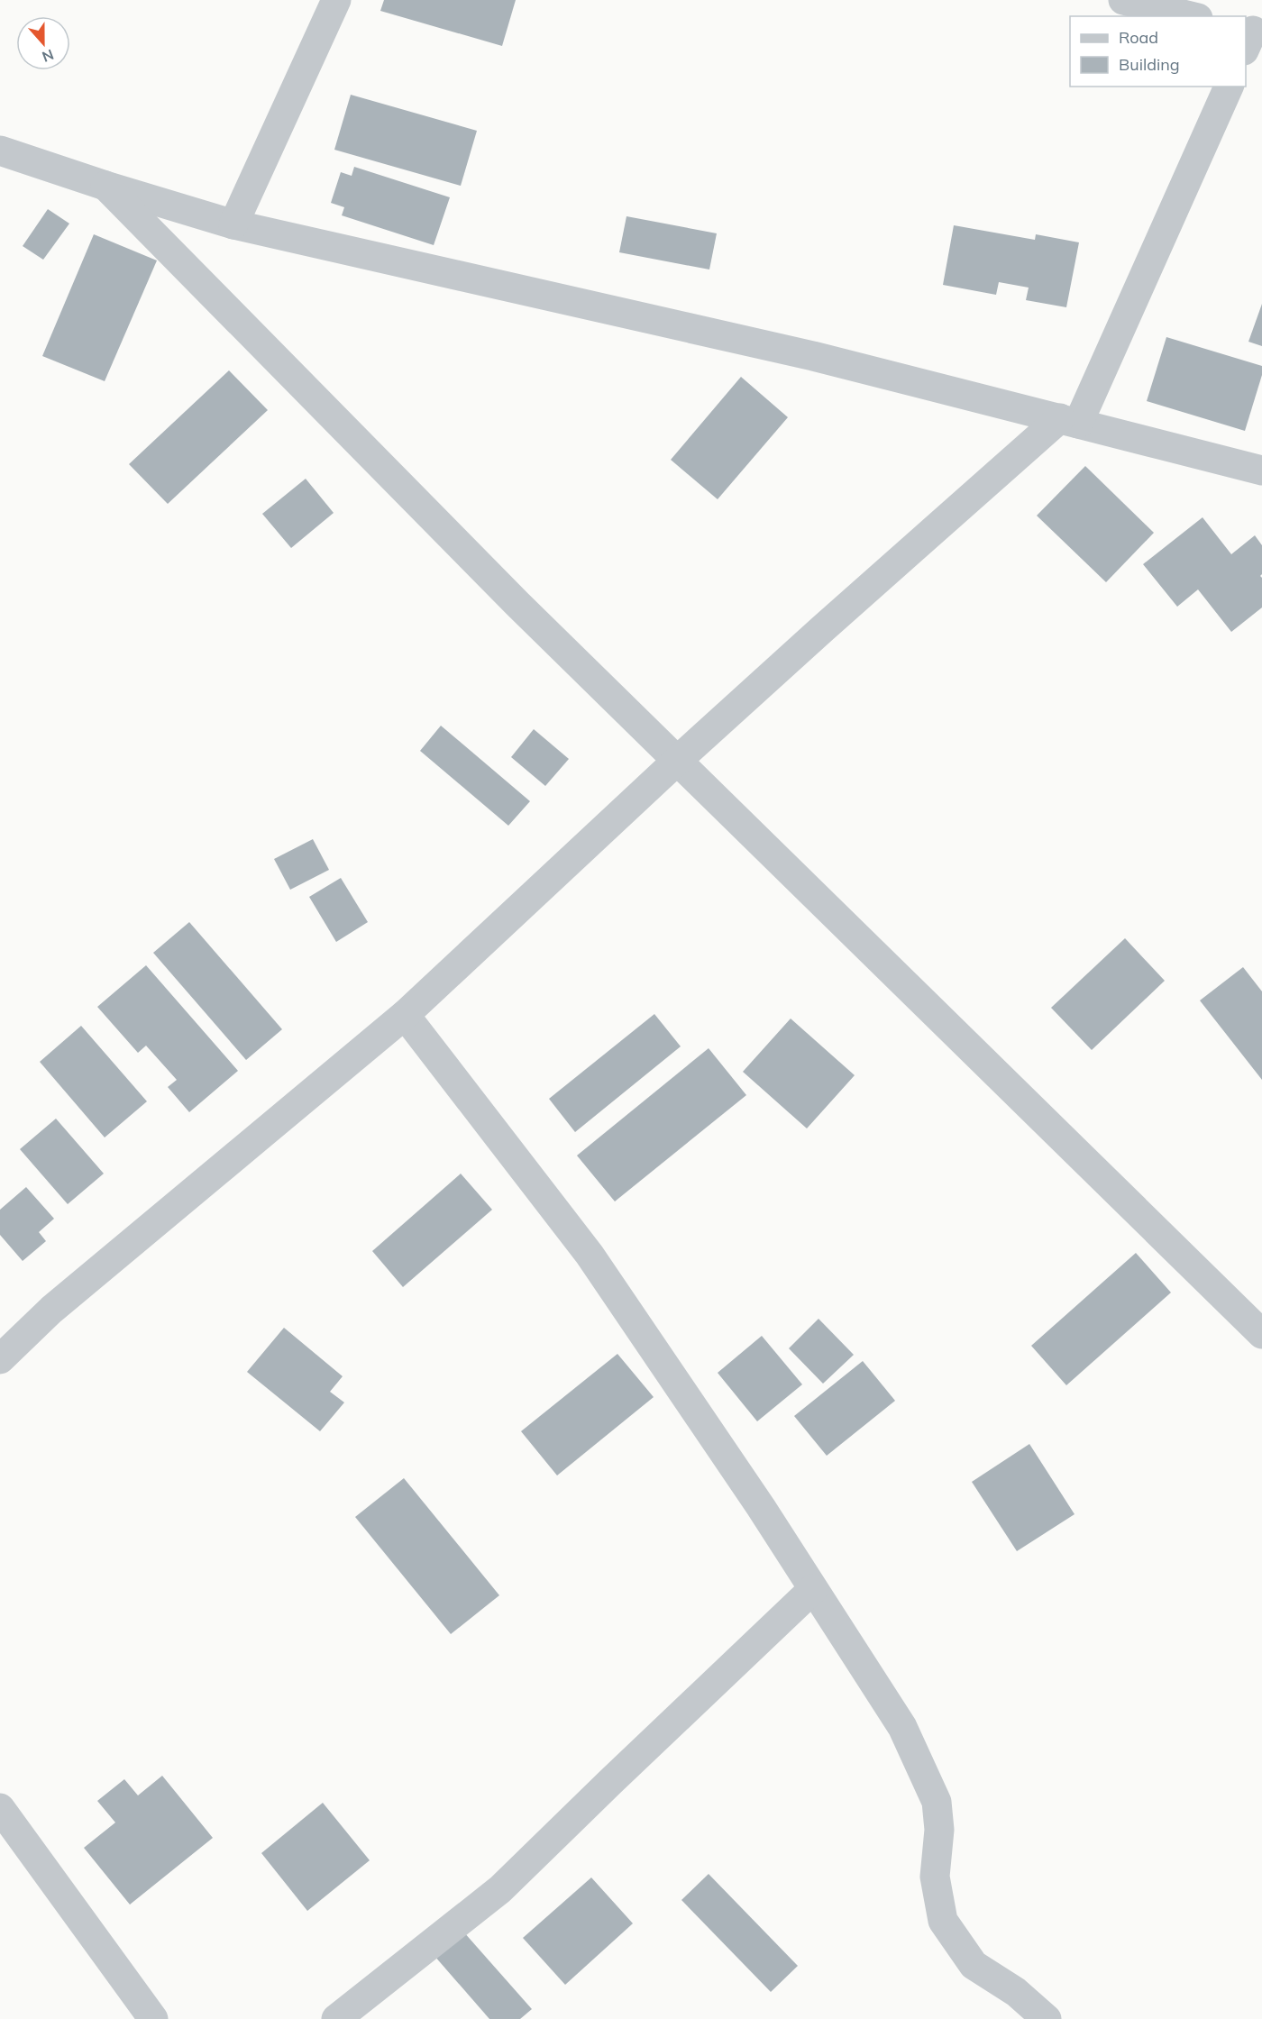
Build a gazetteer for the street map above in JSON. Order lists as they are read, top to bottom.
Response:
{
  "legend": ["Road", "Building"],
  "north": "bottom"
}
